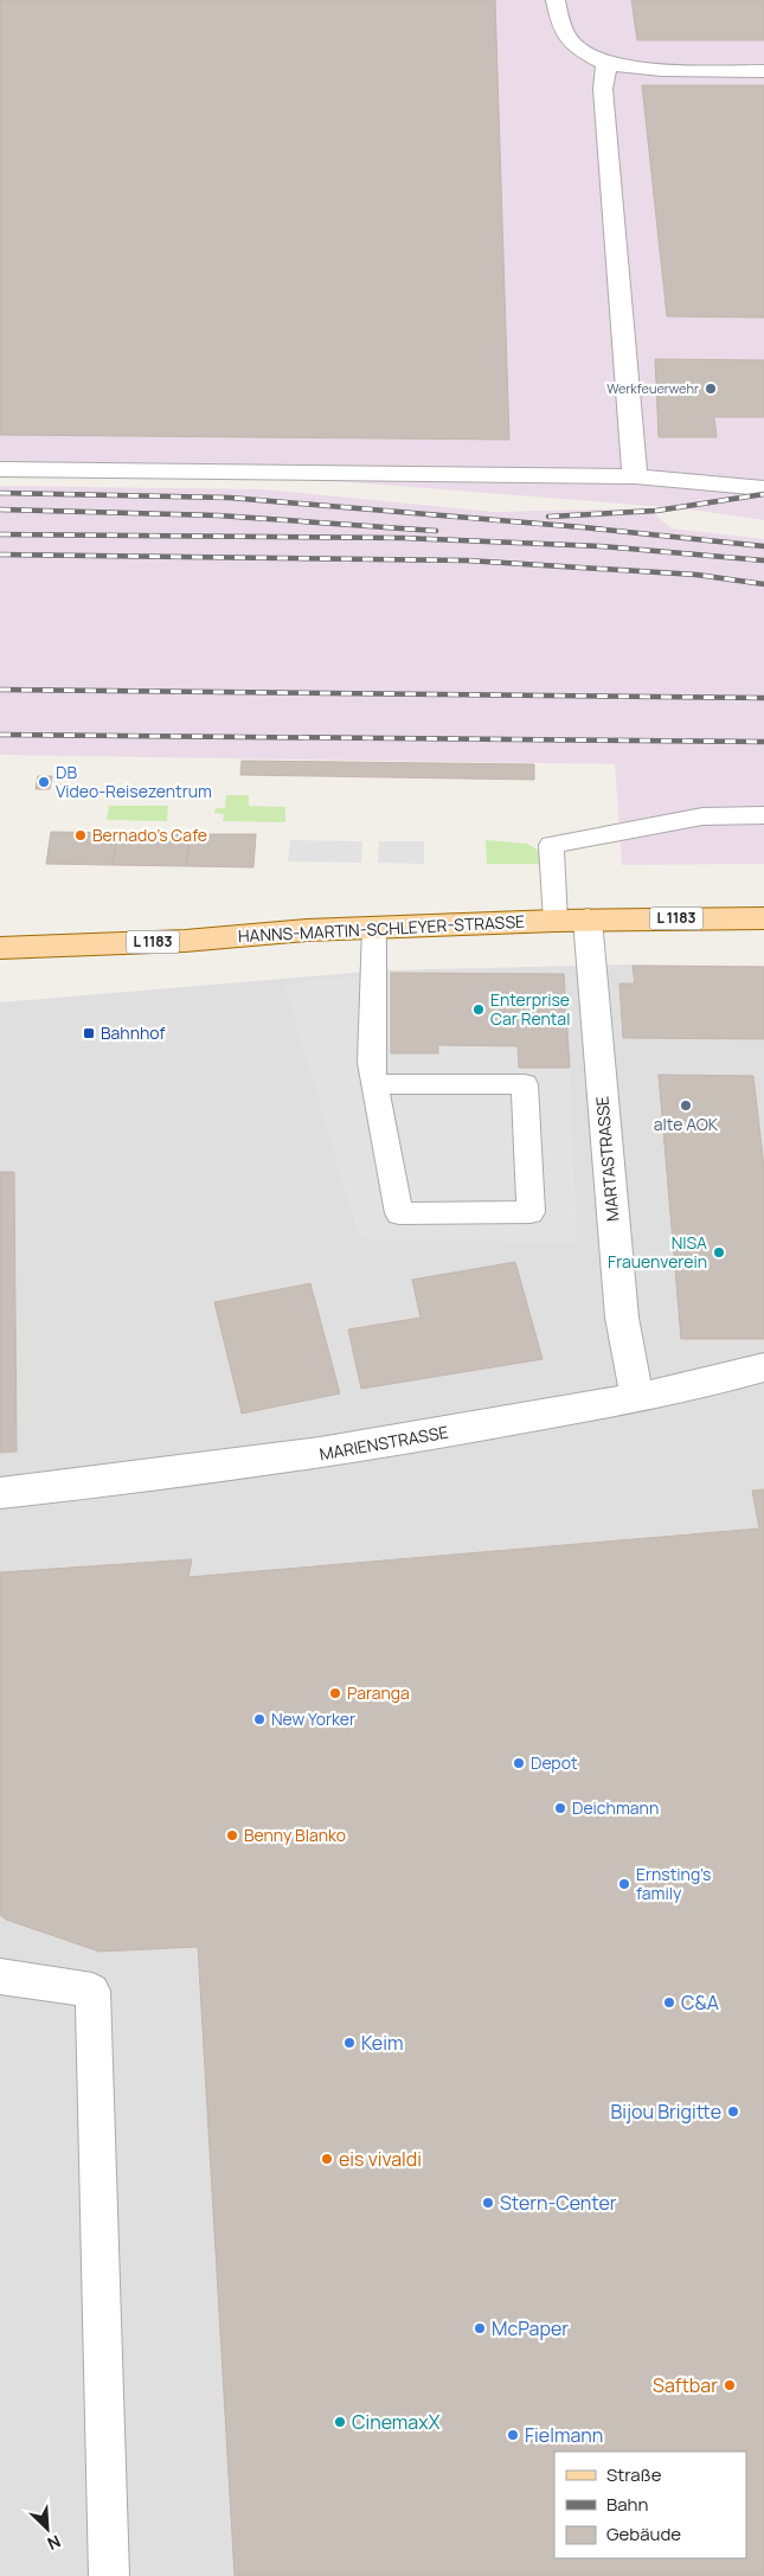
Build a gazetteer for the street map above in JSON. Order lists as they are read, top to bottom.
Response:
{
  "streets": {
    "main road": ["L 1183", "HANNS-MARTIN-SCHLEYER-STRASSE"],
    "street": ["MARTASTRASSE", "MARIENSTRASSE"]
  },
  "crossings": [
    ["HANNS-MARTIN-SCHLEYER-STRASSE", "MARTASTRASSE"],
    ["MARTASTRASSE", "MARIENSTRASSE"]
  ],
  "places": {
    "other": [
      "Werkfeuerwehr",
      "DB Video-Reisezentrum",
      "Bernado's Cafe",
      "Enterprise Car Rental",
      "alte AOK",
      "NISA Frauenverein",
      "Paranga",
      "New Yorker",
      "Depot",
      "Deichmann",
      "Benny Blanko",
      "Ernsting's family",
      "C&A",
      "Keim",
      "Bijou Brigitte",
      "eis vivaldi",
      "Stern-Center",
      "McPaper",
      "Saftbar",
      "CinemaxX",
      "Fielmann"
    ],
    "transit": ["Bahnhof"]
  },
  "legend": ["Straße", "Bahn", "Gebäude"],
  "north": "bottom right"
}
